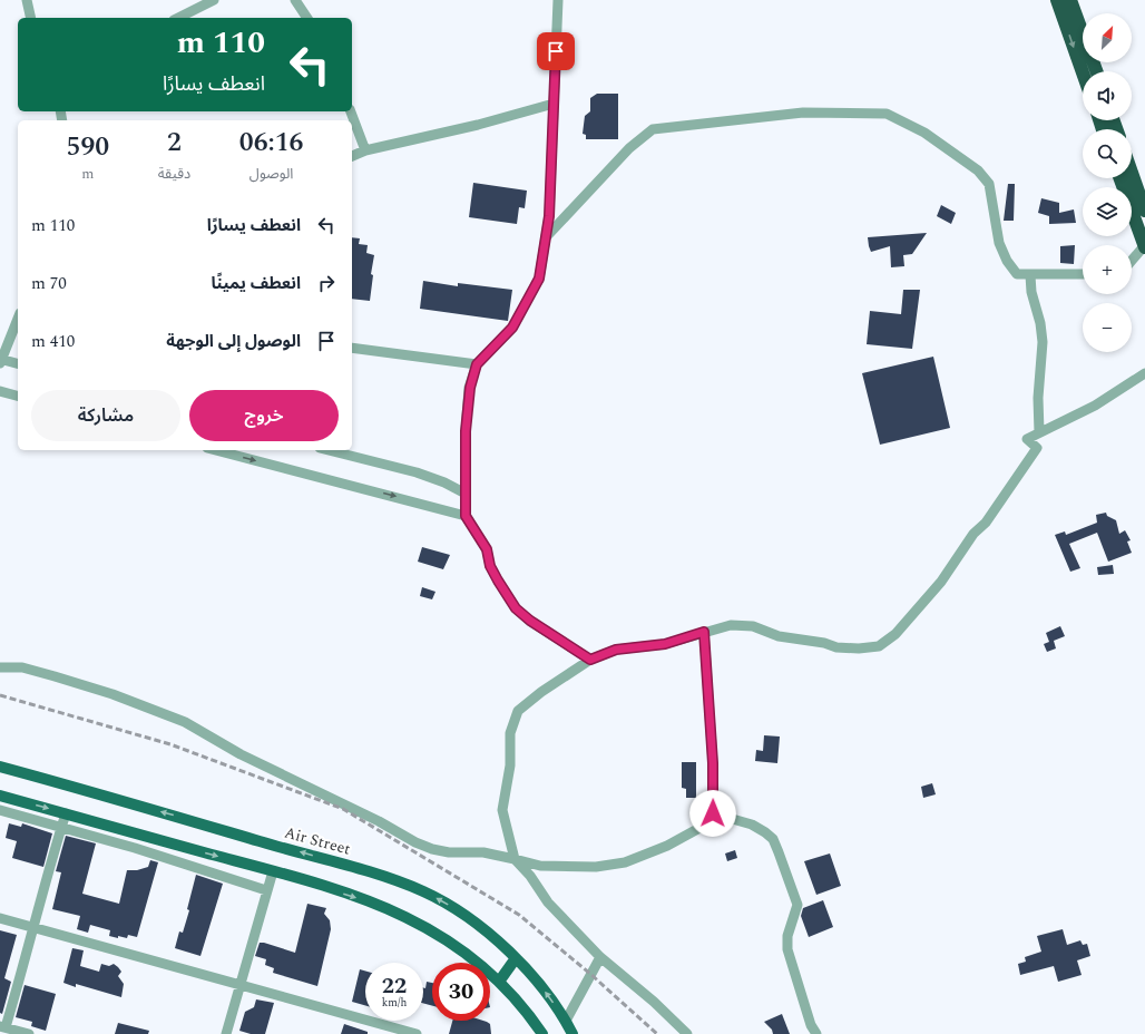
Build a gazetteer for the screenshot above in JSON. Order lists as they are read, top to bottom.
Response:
{
  "streets": {
    "main road": ["Air Street"]
  },
  "north": "top right",
  "page": {
    "map_buttons": ["+", "−"],
    "turn": ["110 m", "انعطف يسارًا"],
    "eta": [
      "06:16",
      "الوصول",
      "2",
      "دقيقة",
      "590",
      "m"
    ],
    "list": [
      {
        "name": "انعطف يسارًا",
        "value": "110 m"
      },
      {
        "name": "انعطف يمينًا",
        "value": "70 m"
      },
      {
        "name": "الوصول إلى الوجهة",
        "value": "410 m"
      }
    ],
    "buttons": ["خروج", "مشاركة"],
    "speed": "22 km/h",
    "limit": "30"
  }
}
